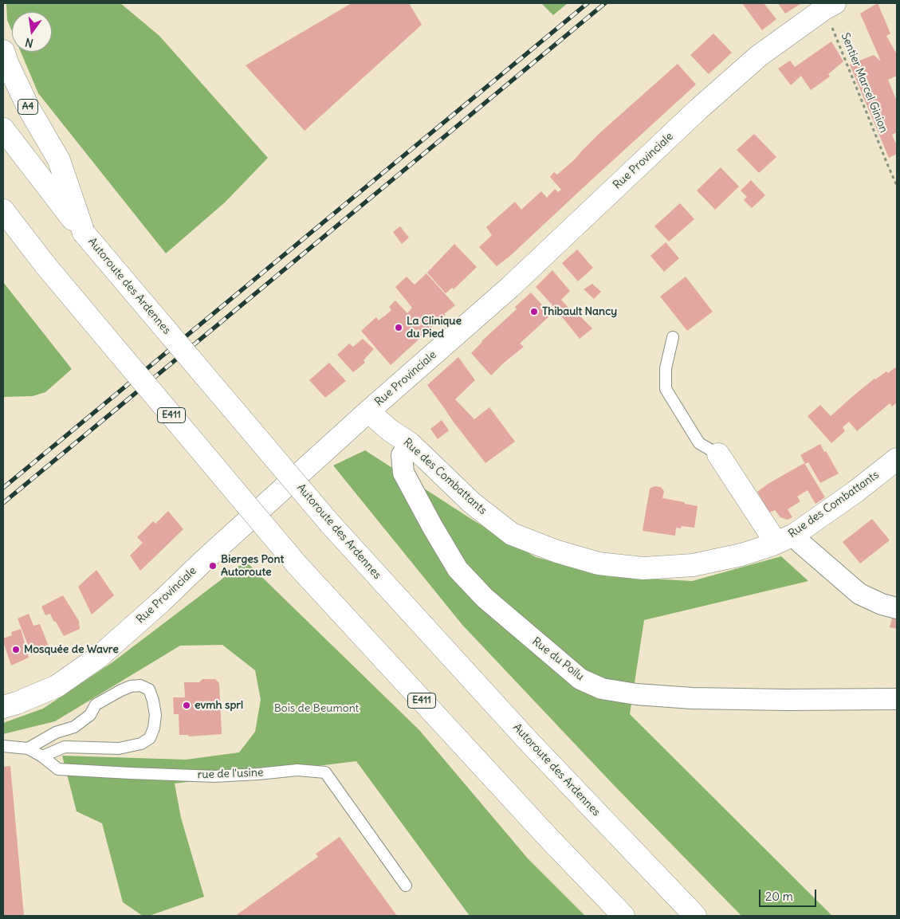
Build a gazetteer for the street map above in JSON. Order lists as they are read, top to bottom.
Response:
{
  "streets": {
    "main road": [
      "A4",
      "Rue Provinciale",
      "Autoroute des Ardennes",
      "E411",
      "Rue des Combattants"
    ],
    "street": ["Rue du Poilu"],
    "lane": ["rue de l'usine"],
    "path": ["Sentier Marcel Ginion"]
  },
  "crossings": [
    ["Sentier Marcel Ginion", "Rue Provinciale"],
    ["A4", "Autoroute des Ardennes"],
    ["Rue Provinciale", "Rue des Combattants"],
    ["Rue des Combattants", "Rue du Poilu"]
  ],
  "parks": ["Bois de Beumont"],
  "places": [
    "Thibault Nancy",
    "La Clinique du Pied",
    "Bierges Pont Autoroute",
    "Mosquée de Wavre",
    "evmh sprl"
  ],
  "scale_bar": "20 m",
  "north": "bottom"
}
